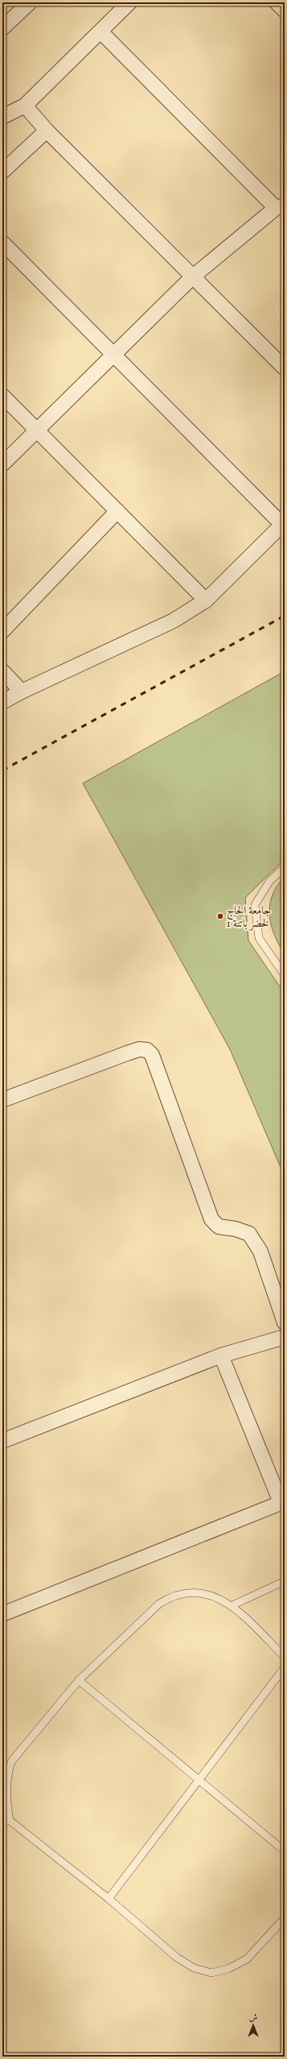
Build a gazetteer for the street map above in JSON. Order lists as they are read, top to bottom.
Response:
{
  "places": ["جامعة الحاج لخضر باتنة 1"],
  "north": "top"
}
